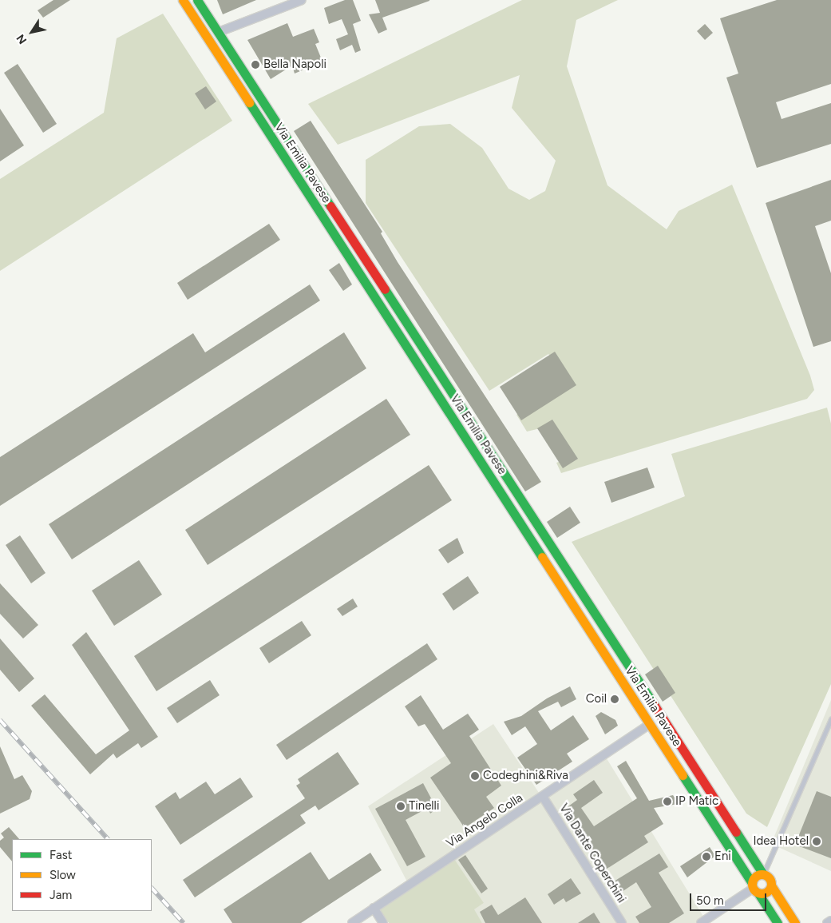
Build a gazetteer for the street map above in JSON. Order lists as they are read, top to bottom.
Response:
{
  "streets": {
    "main road": ["Via Emilia Pavese"],
    "street": ["Via Angelo Colla", "Via Dante Coperchini"]
  },
  "crossings": [
    ["Via Emilia Pavese", "Via Angelo Colla"],
    ["Via Angelo Colla", "Via Dante Coperchini"]
  ],
  "places": [
    "Bella Napoli",
    "Coil",
    "Codeghini&Riva",
    "IP Matic",
    "Tinelli",
    "Idea Hotel",
    "Eni"
  ],
  "legend": ["Fast", "Slow", "Jam"],
  "scale_bar": "50 m",
  "north": "bottom left"
}
